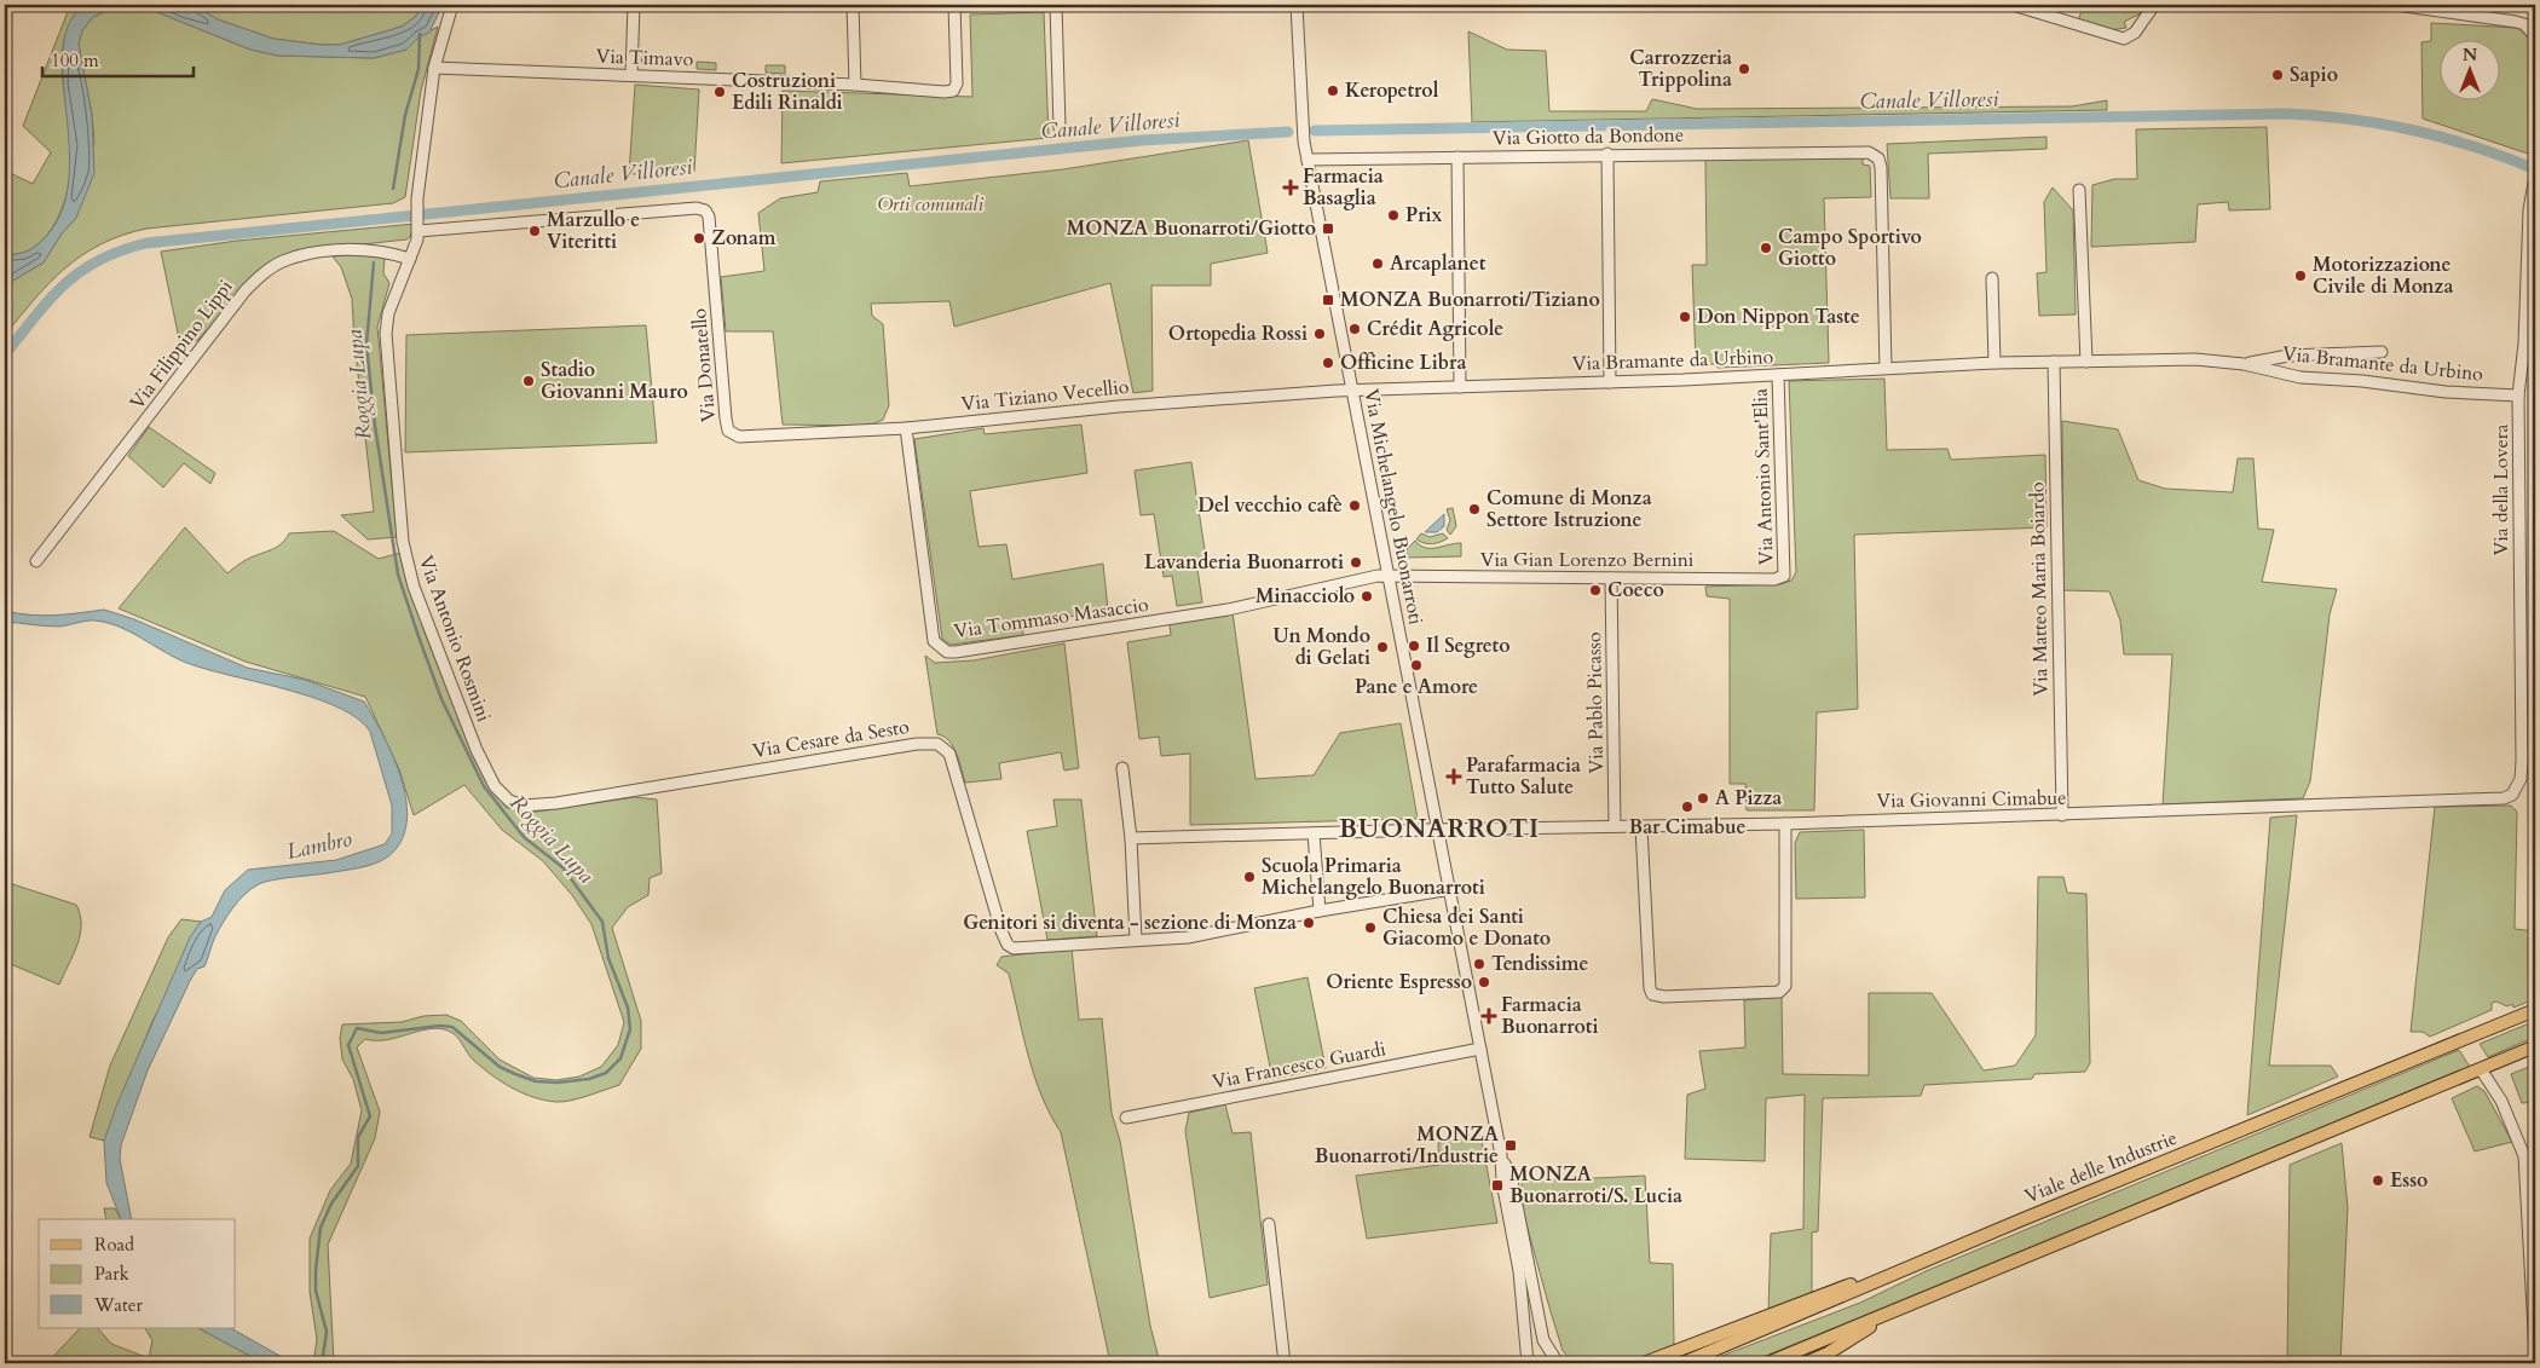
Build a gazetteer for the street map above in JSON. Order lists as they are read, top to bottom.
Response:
{
  "streets": {
    "main road": ["Viale delle Industrie"],
    "street": [
      "Via Timavo",
      "Via Giotto da Bondone",
      "Via Filippino Lippi",
      "Via Bramante da Urbino",
      "Via Donatello",
      "Via Tiziano Vecellio",
      "Via Antonio Sant'Elia",
      "Via della Lovera",
      "Via Michelangelo Buonarroti",
      "Via Gian Lorenzo Bernini",
      "Via Matteo Maria Boiardo",
      "Via Tommaso Masaccio",
      "Via Antonio Rosmini",
      "Via Pablo Picasso",
      "Via Cesare da Sesto",
      "Via Giovanni Cimabue",
      "Via Francesco Guardi"
    ]
  },
  "crossings": [
    ["Via Giotto da Bondone", "Via Bramante da Urbino"],
    ["Via Giotto da Bondone", "Via Michelangelo Buonarroti"],
    ["Via Filippino Lippi", "Via Antonio Rosmini"],
    ["Via Bramante da Urbino", "Via Tiziano Vecellio"],
    ["Via Bramante da Urbino", "Via Antonio Sant'Elia"],
    ["Via Bramante da Urbino", "Via della Lovera"],
    ["Via Bramante da Urbino", "Via Michelangelo Buonarroti"],
    ["Via Bramante da Urbino", "Via Matteo Maria Boiardo"],
    ["Via Donatello", "Via Tiziano Vecellio"],
    ["Via Donatello", "Via Antonio Rosmini"],
    ["Via Tiziano Vecellio", "Via Michelangelo Buonarroti"],
    ["Via Tiziano Vecellio", "Via Tommaso Masaccio"],
    ["Via Antonio Sant'Elia", "Via Gian Lorenzo Bernini"],
    ["Via della Lovera", "Via Giovanni Cimabue"],
    ["Via Michelangelo Buonarroti", "Via Gian Lorenzo Bernini"],
    ["Via Michelangelo Buonarroti", "Via Tommaso Masaccio"],
    ["Via Michelangelo Buonarroti", "Via Giovanni Cimabue"],
    ["Via Michelangelo Buonarroti", "Via Francesco Guardi"],
    ["Via Gian Lorenzo Bernini", "Via Tommaso Masaccio"],
    ["Via Gian Lorenzo Bernini", "Via Pablo Picasso"],
    ["Via Matteo Maria Boiardo", "Via Giovanni Cimabue"],
    ["Via Antonio Rosmini", "Via Cesare da Sesto"],
    ["Via Pablo Picasso", "Via Giovanni Cimabue"]
  ],
  "districts": ["BUONARROTI"],
  "water": ["Canale Villoresi", "Roggia Lupa", "Lambro"],
  "parks": ["Orti comunali"],
  "places": {
    "other": [
      "Carrozzeria Trippolina",
      "Sapio",
      "Keropetrol",
      "Costruzioni Edili Rinaldi",
      "Prix",
      "Marzullo e Viteritti",
      "Zonam",
      "Campo Sportivo Giotto",
      "Arcaplanet",
      "Motorizzazione Civile di Monza",
      "Don Nippon Taste",
      "Crédit Agricole",
      "Ortopedia Rossi",
      "Officine Libra",
      "Stadio Giovanni Mauro",
      "Del vecchio cafè",
      "Comune di Monza Settore Istruzione",
      "Lavanderia Buonarroti",
      "Coeco",
      "Minacciolo",
      "Il Segreto",
      "Un Mondo di Gelati",
      "Pane e Amore",
      "A Pizza",
      "Bar Cimabue",
      "Scuola Primaria Michelangelo Buonarroti",
      "Genitori si diventa - sezione di Monza",
      "Chiesa dei Santi Giacomo e Donato",
      "Tendissime",
      "Oriente Espresso",
      "Esso"
    ],
    "health": ["Farmacia Basaglia", "Parafarmacia Tutto Salute", "Farmacia Buonarroti"],
    "transit": [
      "MONZA Buonarroti/Giotto",
      "MONZA Buonarroti/Tiziano",
      "MONZA Buonarroti/Industrie",
      "MONZA Buonarroti/S. Lucia"
    ]
  },
  "legend": ["Road", "Park", "Water"],
  "scale_bar": "100 m",
  "north": "top"
}
